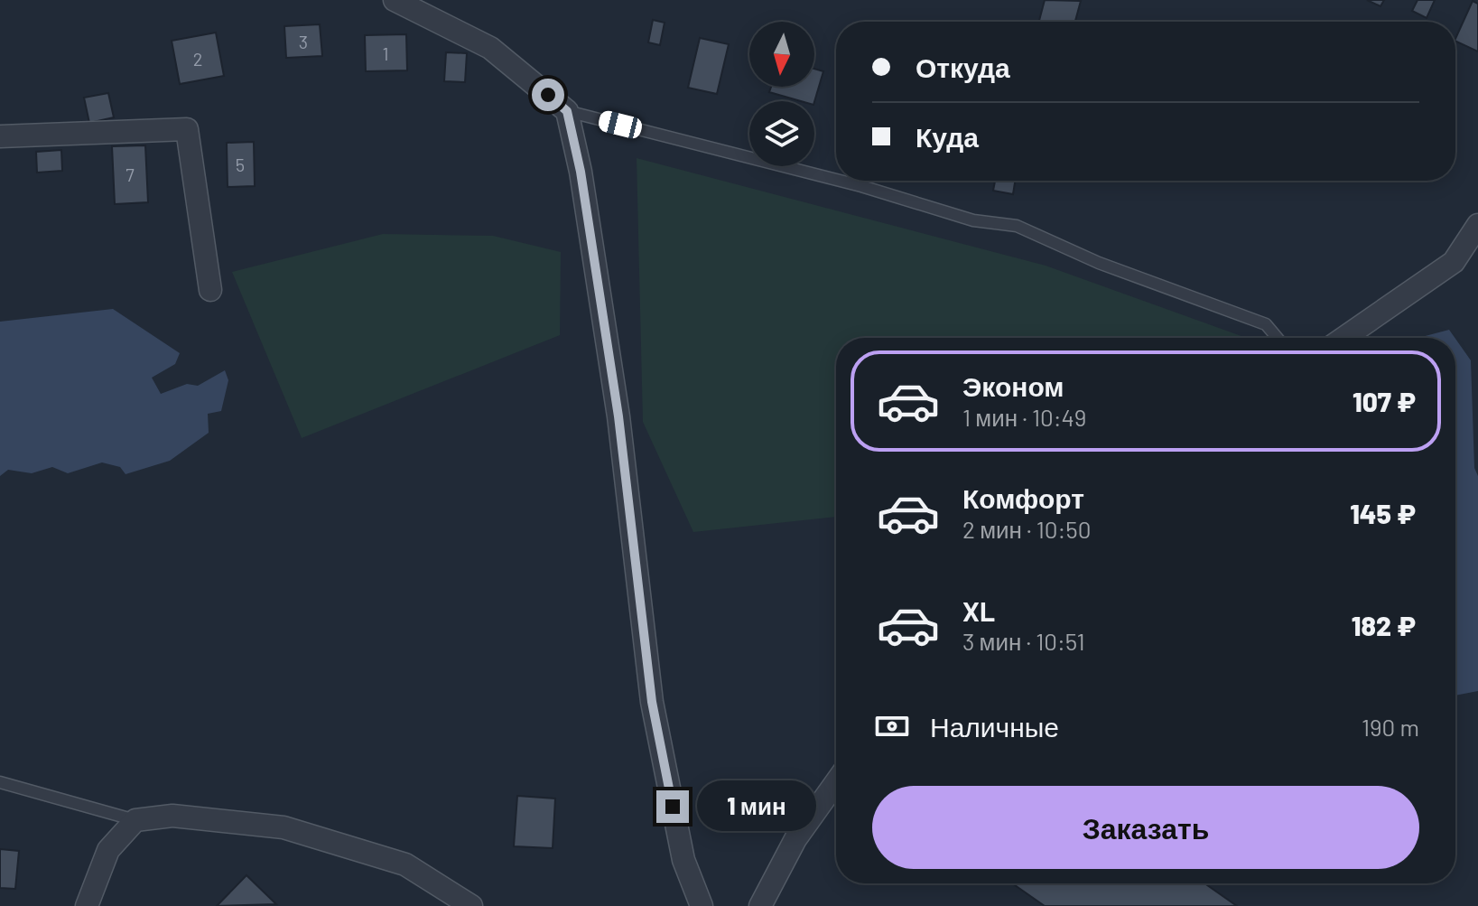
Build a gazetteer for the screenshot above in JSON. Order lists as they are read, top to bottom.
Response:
{
  "house_numbers": [
    "3",
    "1",
    "2",
    "5",
    "7"
  ],
  "north": "bottom",
  "page": {
    "banner": ["Откуда", "Куда"],
    "list": [
      {
        "name": "Эконом",
        "note": "1 мин · 10:49",
        "value": "107 ₽"
      },
      {
        "name": "Комфорт",
        "note": "2 мин · 10:50",
        "value": "145 ₽"
      },
      {
        "name": "XL",
        "note": "3 мин · 10:51",
        "value": "182 ₽"
      }
    ],
    "pay": ["Наличные", "190 m"],
    "buttons": "Заказать",
    "bubble": "1 мин"
  }
}
